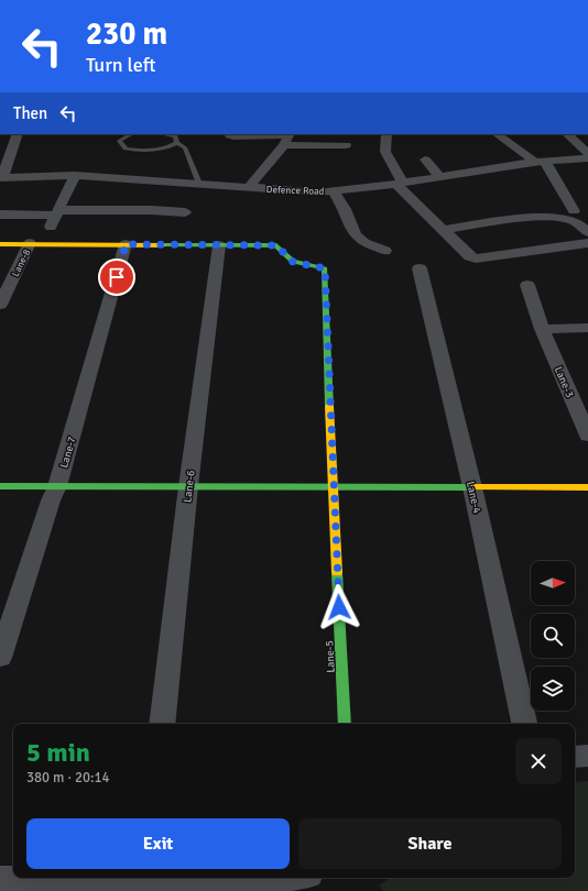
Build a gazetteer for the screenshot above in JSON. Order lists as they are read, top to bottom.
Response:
{
  "streets": {
    "street": [
      "Defence Road",
      "Lane-8",
      "Lane-3",
      "Lane-7",
      "Lane-6",
      "Lane-4",
      "Lane-5"
    ]
  },
  "crossings": [
    ["Lane-6", "Lane-5"]
  ],
  "north": "right",
  "page": {
    "turn": ["230 m", "Turn left"],
    "then": "Then",
    "heading": ["5 min", "380 m · 20:14"],
    "buttons": ["Exit", "Share"]
  }
}
